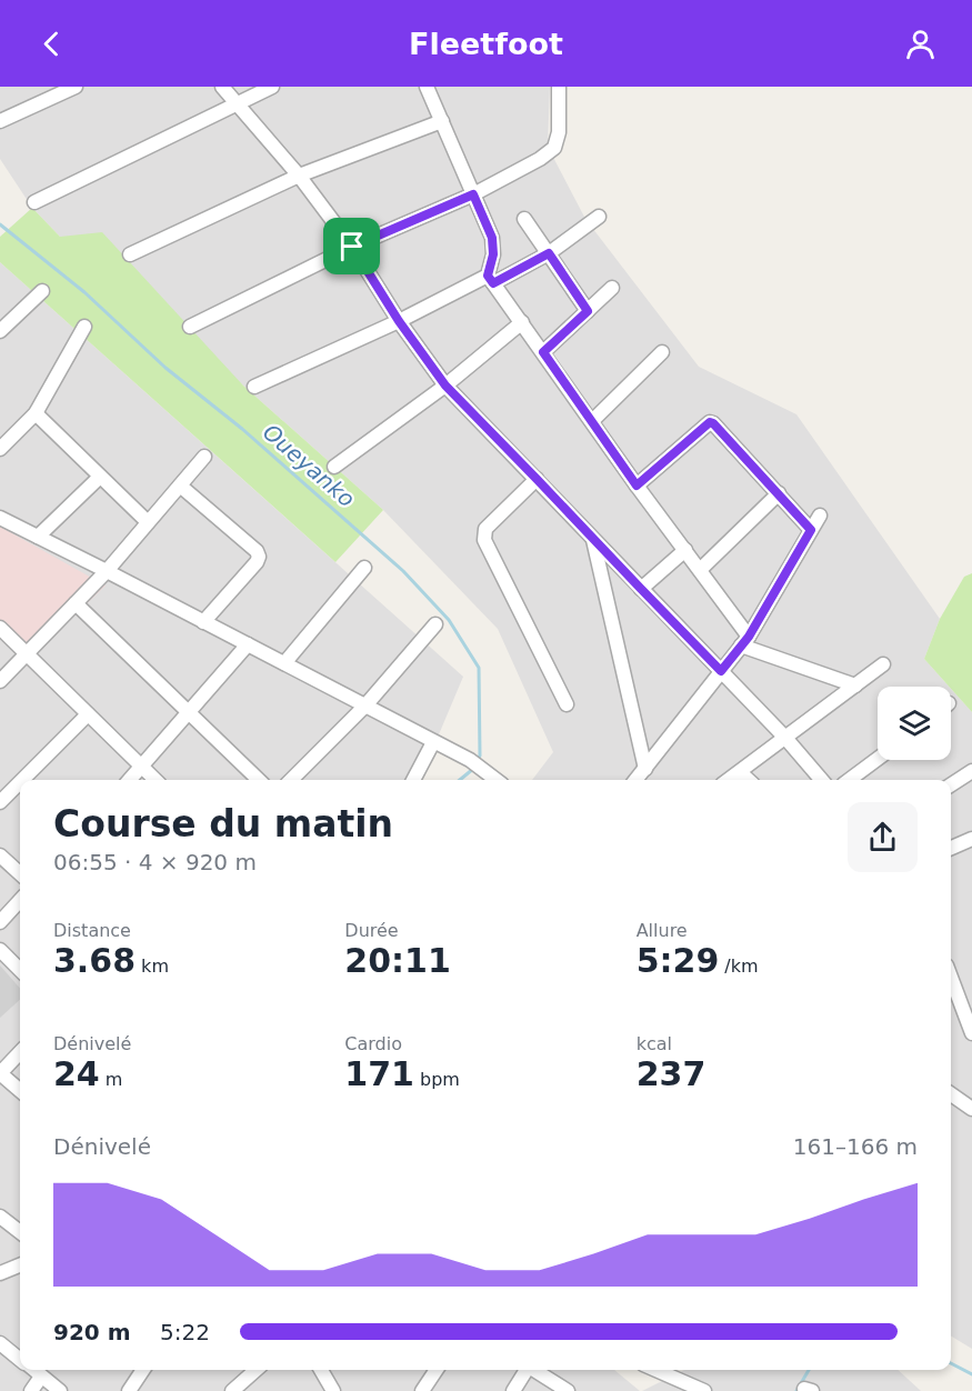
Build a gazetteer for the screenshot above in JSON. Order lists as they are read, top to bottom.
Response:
{
  "water": ["Oueyanko"],
  "page": {
    "header": "Fleetfoot",
    "heading": ["Course du matin", "06:55 · 4 × 920 m"],
    "stats": [
      ["Distance", "3.68 km"],
      ["Durée", "20:11"],
      ["Allure", "5:29 /km"],
      ["Dénivelé", "24 m"],
      ["Cardio", "171 bpm"],
      ["kcal", "237"]
    ],
    "chart": ["Dénivelé", "161–166 m"],
    "list": [
      {
        "name": "920 m",
        "note": "5:22"
      }
    ]
  }
}
